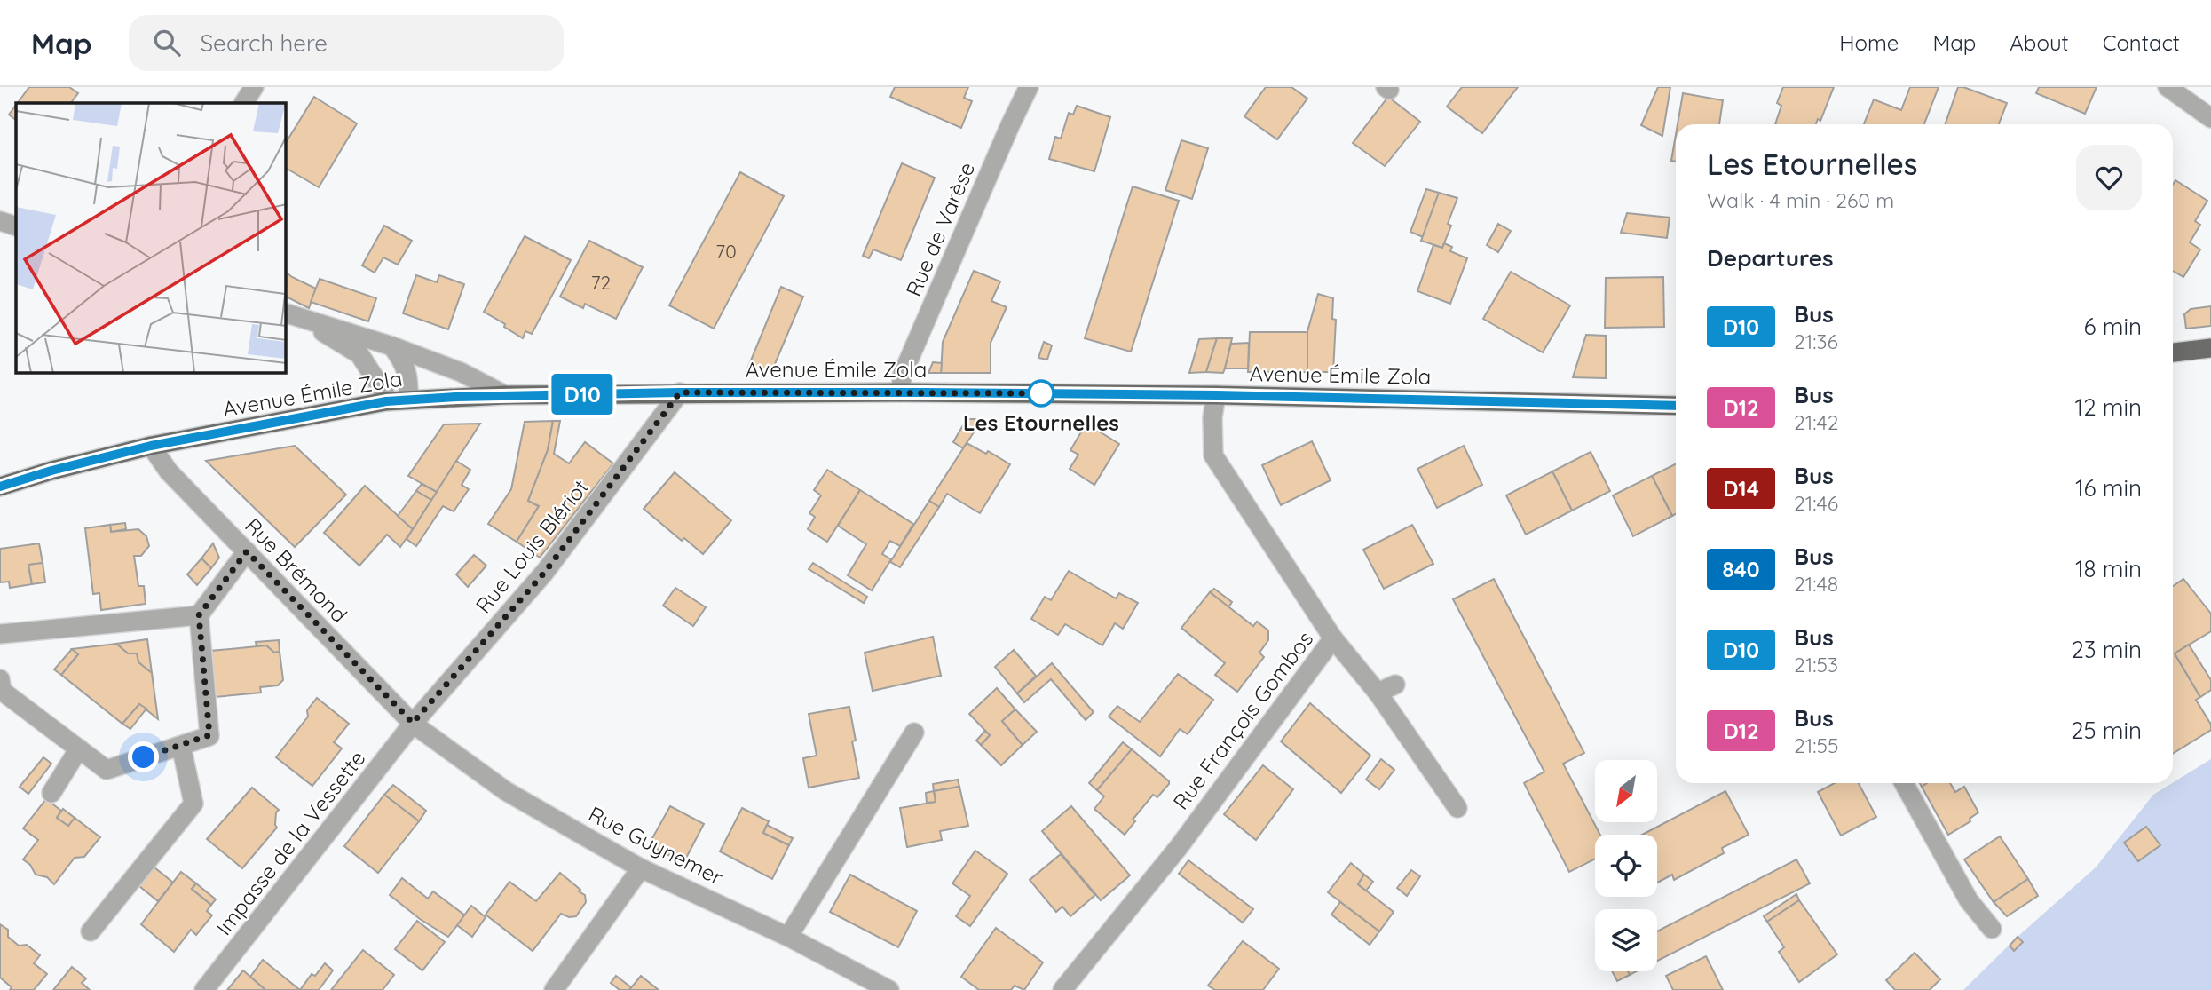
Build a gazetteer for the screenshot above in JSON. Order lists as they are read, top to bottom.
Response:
{
  "streets": {
    "main road": ["Avenue Émile Zola"],
    "street": [
      "Rue de Varèse",
      "Rue Louis Blériot",
      "Rue Brémond",
      "Rue François Gombos",
      "Impasse de la Vessette",
      "Rue Guynemer"
    ]
  },
  "crossings": [
    ["Rue de Varèse", "Avenue Émile Zola"],
    ["Avenue Émile Zola", "Rue Louis Blériot"],
    ["Avenue Émile Zola", "Rue Brémond"],
    ["Avenue Émile Zola", "Rue François Gombos"],
    ["Rue Louis Blériot", "Rue Brémond"],
    ["Rue Louis Blériot", "Impasse de la Vessette"],
    ["Rue Louis Blériot", "Rue Guynemer"],
    ["Rue Brémond", "Impasse de la Vessette"],
    ["Rue Brémond", "Rue Guynemer"],
    ["Impasse de la Vessette", "Rue Guynemer"]
  ],
  "places": ["Les Etournelles"],
  "lines": ["bus line D10"],
  "house_numbers": ["70", "72"],
  "north": "bottom left",
  "page": {
    "header": "Map",
    "search": "Search here",
    "nav": [
      "Home",
      "Map",
      "About",
      "Contact"
    ],
    "on_map": "D10",
    "heading": [
      ["Les Etournelles", "Walk · 4 min · 260 m"],
      "Departures"
    ],
    "list": [
      {
        "mark": "D10",
        "name": "Bus",
        "note": "21:36",
        "value": "6 min"
      },
      {
        "mark": "D12",
        "name": "Bus",
        "note": "21:42",
        "value": "12 min"
      },
      {
        "mark": "D14",
        "name": "Bus",
        "note": "21:46",
        "value": "16 min"
      },
      {
        "mark": "840",
        "name": "Bus",
        "note": "21:48",
        "value": "18 min"
      },
      {
        "mark": "D10",
        "name": "Bus",
        "note": "21:53",
        "value": "23 min"
      },
      {
        "mark": "D12",
        "name": "Bus",
        "note": "21:55",
        "value": "25 min"
      }
    ]
  }
}
